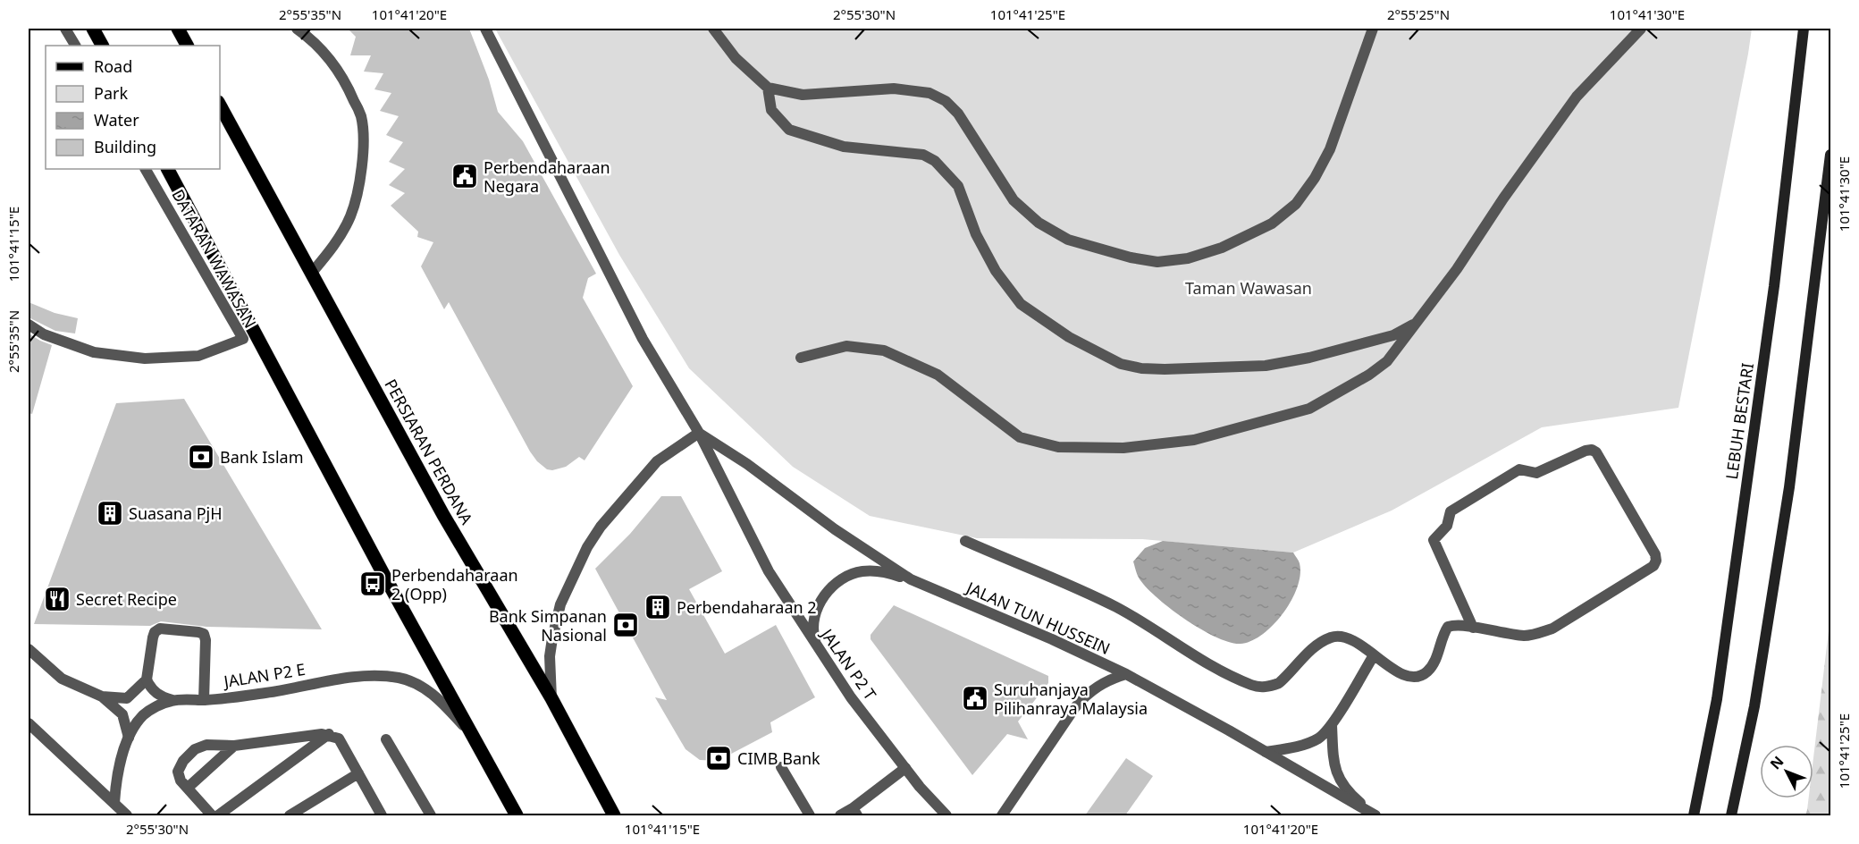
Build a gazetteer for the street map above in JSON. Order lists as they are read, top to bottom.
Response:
{
  "streets": {
    "main road": ["LEBUH BESTARI", "PERSIARAN PERDANA"],
    "street": [
      "DATARAN WAWASAN",
      "JALAN TUN HUSSEIN",
      "JALAN P2 T",
      "JALAN P2 E"
    ]
  },
  "crossings": [
    ["JALAN TUN HUSSEIN", "JALAN P2 T"]
  ],
  "parks": ["Taman Wawasan"],
  "places": {
    "public building": ["Perbendaharaan Negara", "Suruhanjaya Pilihanraya Malaysia"],
    "bank": ["Bank Islam", "Bank Simpanan Nasional", "CIMB Bank"],
    "building": ["Suasana PjH", "Perbendaharaan 2"],
    "bus stop": ["Perbendaharaan 2 (Opp)"],
    "restaurant": ["Secret Recipe"]
  },
  "legend": [
    "Road",
    "Park",
    "Water",
    "Building"
  ],
  "north": "top left",
  "coordinates": [
    "2°55'35\"N",
    "101°41'20\"E",
    "2°55'30\"N",
    "101°41'25\"E",
    "2°55'25\"N",
    "101°41'30\"E",
    "101°41'15\"E"
  ]
}
